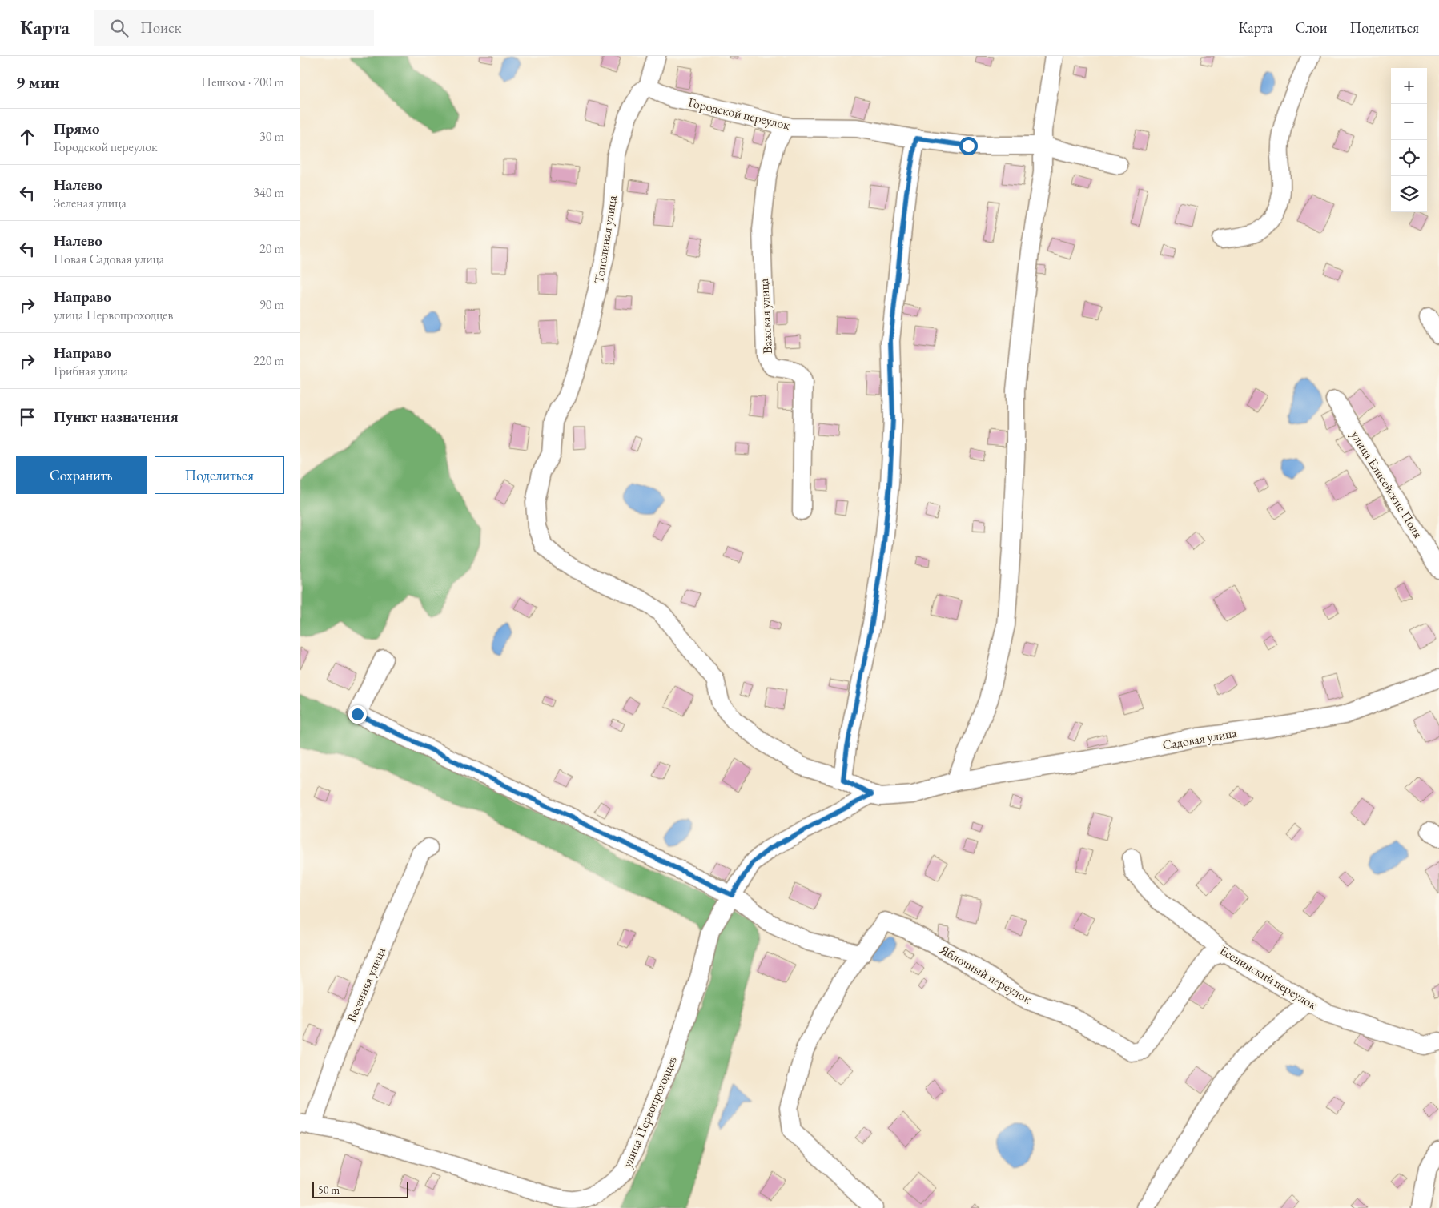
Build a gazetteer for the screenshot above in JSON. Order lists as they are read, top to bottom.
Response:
{
  "streets": {
    "street": [
      "Городской переулок",
      "Тополиная улица",
      "Важская улица",
      "улица Елисейские Поля",
      "Садовая улица",
      "Яблочный переулок",
      "Есенинский переулок",
      "Весенняя улица",
      "улица Первопроходцев"
    ]
  },
  "crossings": [
    ["Городской переулок", "Тополиная улица"],
    ["Городской переулок", "Важская улица"],
    ["Тополиная улица", "Садовая улица"],
    ["Тополиная улица", "улица Первопроходцев"],
    ["Садовая улица", "улица Первопроходцев"],
    ["Яблочный переулок", "Есенинский переулок"],
    ["Весенняя улица", "улица Первопроходцев"]
  ],
  "scale_bar": "50 m",
  "page": {
    "header": "Карта",
    "search": "Поиск",
    "nav": ["Карта", "Слои", "Поделиться"],
    "heading": ["9 мин", "Пешком · 700 m"],
    "map_buttons": ["+", "−"],
    "list": [
      ["Прямо", "Городской переулок", "30 m"],
      ["Налево", "Зеленая улица", "340 m"],
      ["Налево", "Новая Садовая улица", "20 m"],
      ["Направо", "улица Первопроходцев", "90 m"],
      ["Направо", "Грибная улица", "220 m"],
      "Пункт назначения"
    ],
    "buttons": ["Сохранить", "Поделиться"],
    "scale": "50 m"
  }
}
